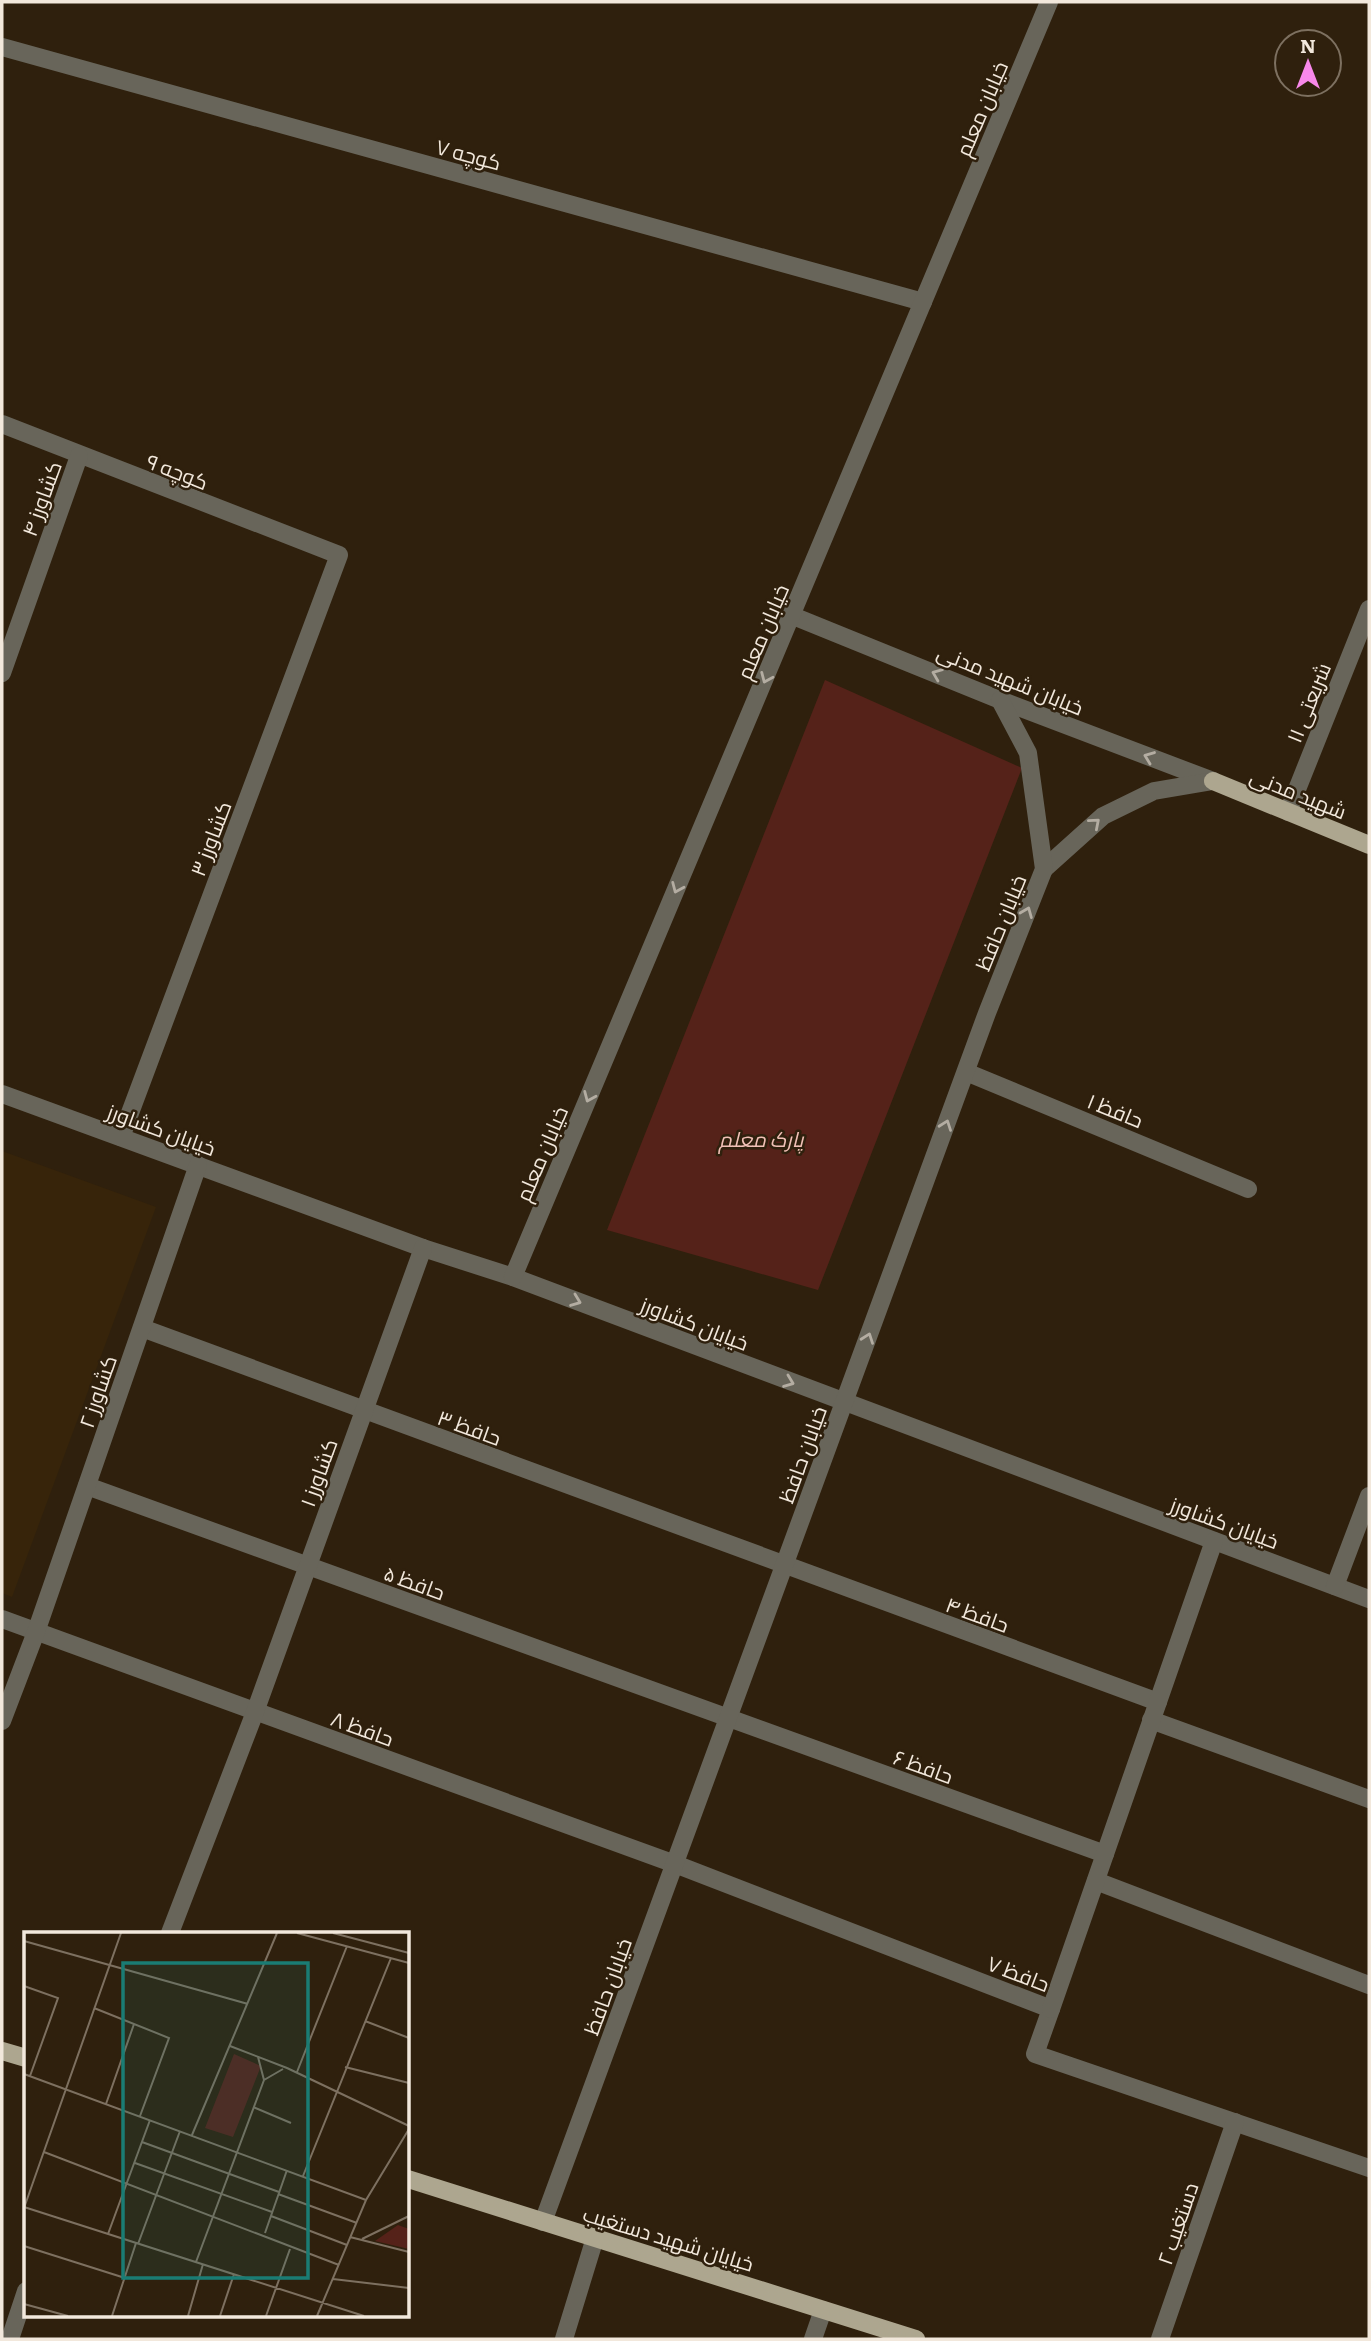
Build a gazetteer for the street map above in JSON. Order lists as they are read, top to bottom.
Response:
{
  "streets": {
    "main road": ["شهید مدنی", "خیایان شهید دستغیب"],
    "street": [
      "خیابان معلم",
      "کوچه ۷",
      "کوچه ۹",
      "کشاورز ۴",
      "خیابان شهید مدنی",
      "شریعتی ۱۱",
      "کشاورز ۳",
      "خیابان حافظ",
      "حافظ ۱",
      "خیایان کشاورز",
      "کشاورز ۲",
      "حافظ ۳",
      "کشاورز ۱",
      "حافظ ۵",
      "حافظ ۴",
      "حافظ ۸",
      "حافظ ۶",
      "حافظ ۷",
      "دستغیب ۲"
    ]
  },
  "crossings": [
    ["خیابان معلم", "کوچه ۷"],
    ["خیابان معلم", "خیابان شهید مدنی"],
    ["خیابان معلم", "خیایان کشاورز"],
    ["کوچه ۹", "کشاورز ۴"],
    ["کوچه ۹", "کشاورز ۳"],
    ["خیابان شهید مدنی", "شهید مدنی"],
    ["خیابان شهید مدنی", "خیابان حافظ"],
    ["شریعتی ۱۱", "شهید مدنی"],
    ["کشاورز ۳", "خیایان کشاورز"],
    ["خیابان حافظ", "حافظ ۱"],
    ["خیابان حافظ", "خیایان کشاورز"],
    ["خیابان حافظ", "حافظ ۳"],
    ["خیابان حافظ", "حافظ ۵"],
    ["خیابان حافظ", "حافظ ۴"],
    ["خیابان حافظ", "حافظ ۸"],
    ["خیابان حافظ", "حافظ ۶"],
    ["خیابان حافظ", "حافظ ۷"],
    ["خیابان حافظ", "خیایان شهید دستغیب"],
    ["خیایان کشاورز", "کشاورز ۲"],
    ["خیایان کشاورز", "کشاورز ۱"],
    ["کشاورز ۲", "حافظ ۳"],
    ["کشاورز ۲", "حافظ ۵"],
    ["کشاورز ۲", "حافظ ۸"],
    ["حافظ ۳", "کشاورز ۱"],
    ["حافظ ۳", "حافظ ۴"],
    ["کشاورز ۱", "حافظ ۵"],
    ["کشاورز ۱", "حافظ ۸"],
    ["حافظ ۵", "حافظ ۶"],
    ["حافظ ۸", "حافظ ۷"],
    ["حافظ ۷", "دستغیب ۲"]
  ],
  "one_way": ["خیابان معلم", "خیابان شهید مدنی", "خیابان حافظ"],
  "parks": ["پارک معلم"],
  "north": "top"
}
